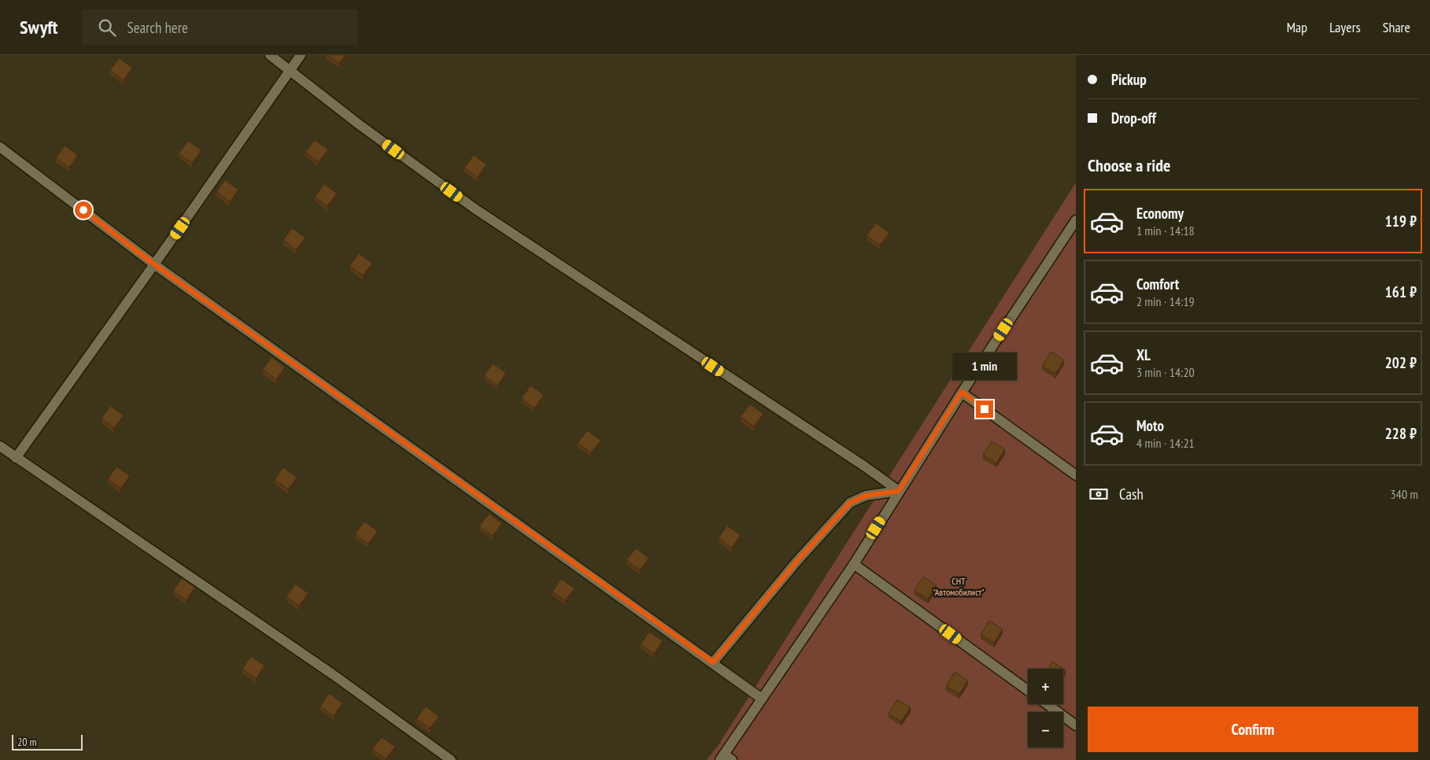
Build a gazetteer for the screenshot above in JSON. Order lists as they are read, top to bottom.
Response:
{
  "parks": ["СНТ \"Автомобилист\""],
  "scale_bar": "20 m",
  "page": {
    "header": "Swyft",
    "search": "Search here",
    "nav": ["Map", "Layers", "Share"],
    "banner": ["Pickup", "Drop-off"],
    "heading": "Choose a ride",
    "list": [
      {
        "name": "Economy",
        "note": "1 min · 14:18",
        "value": "119 ₽"
      },
      {
        "name": "Comfort",
        "note": "2 min · 14:19",
        "value": "161 ₽"
      },
      {
        "name": "XL",
        "note": "3 min · 14:20",
        "value": "202 ₽"
      },
      {
        "name": "Moto",
        "note": "4 min · 14:21",
        "value": "228 ₽"
      }
    ],
    "bubble": "1 min",
    "pay": ["Cash", "340 m"],
    "map_buttons": ["+", "−"],
    "buttons": "Confirm",
    "scale": "20 m"
  }
}
